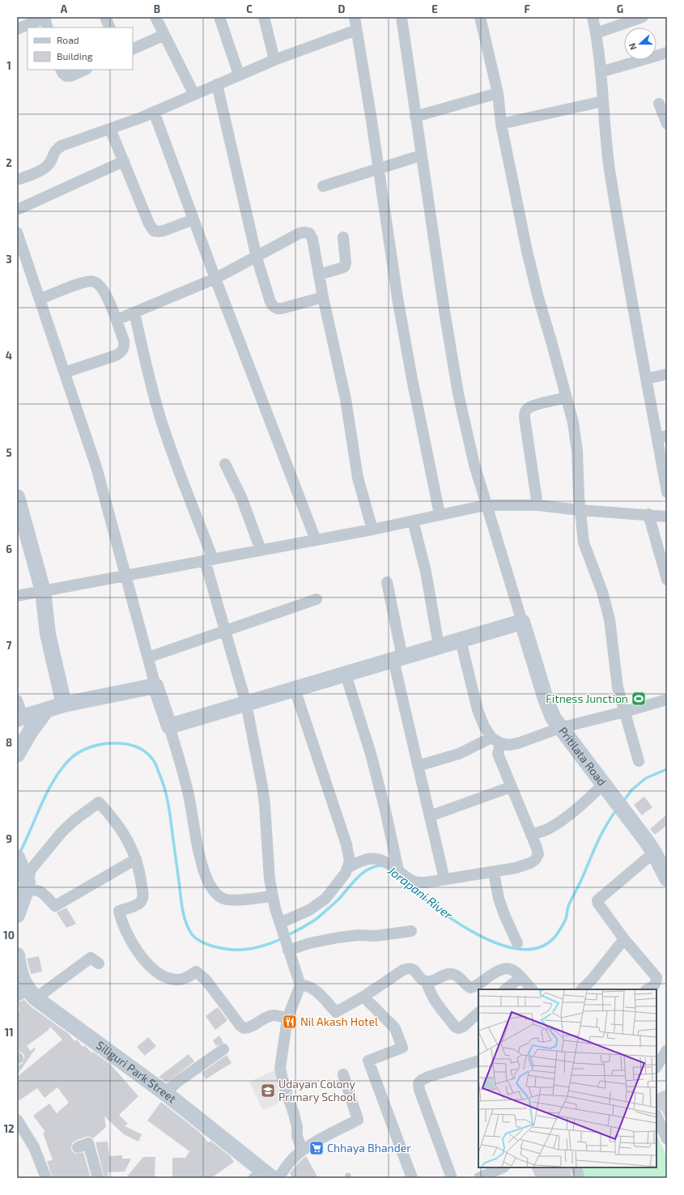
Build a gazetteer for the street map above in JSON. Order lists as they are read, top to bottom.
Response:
{
  "streets": {
    "street": ["Pritilata Road", "Siliguri Park Street"]
  },
  "water": ["Jorapani River"],
  "places": {
    "sports": ["Fitness Junction"],
    "restaurant": ["Nil Akash Hotel"],
    "school or university": ["Udayan Colony Primary School"],
    "supermarket": ["Chhaya Bhander"]
  },
  "legend": ["Road", "Building"],
  "north": "left",
  "grid": {
    "columns": [
      "A",
      "B",
      "C",
      "D",
      "E",
      "F",
      "G"
    ],
    "rows": [
      "1",
      "2",
      "3",
      "4",
      "5",
      "6",
      "7",
      "8",
      "9",
      "10",
      "11",
      "12"
    ]
  }
}
